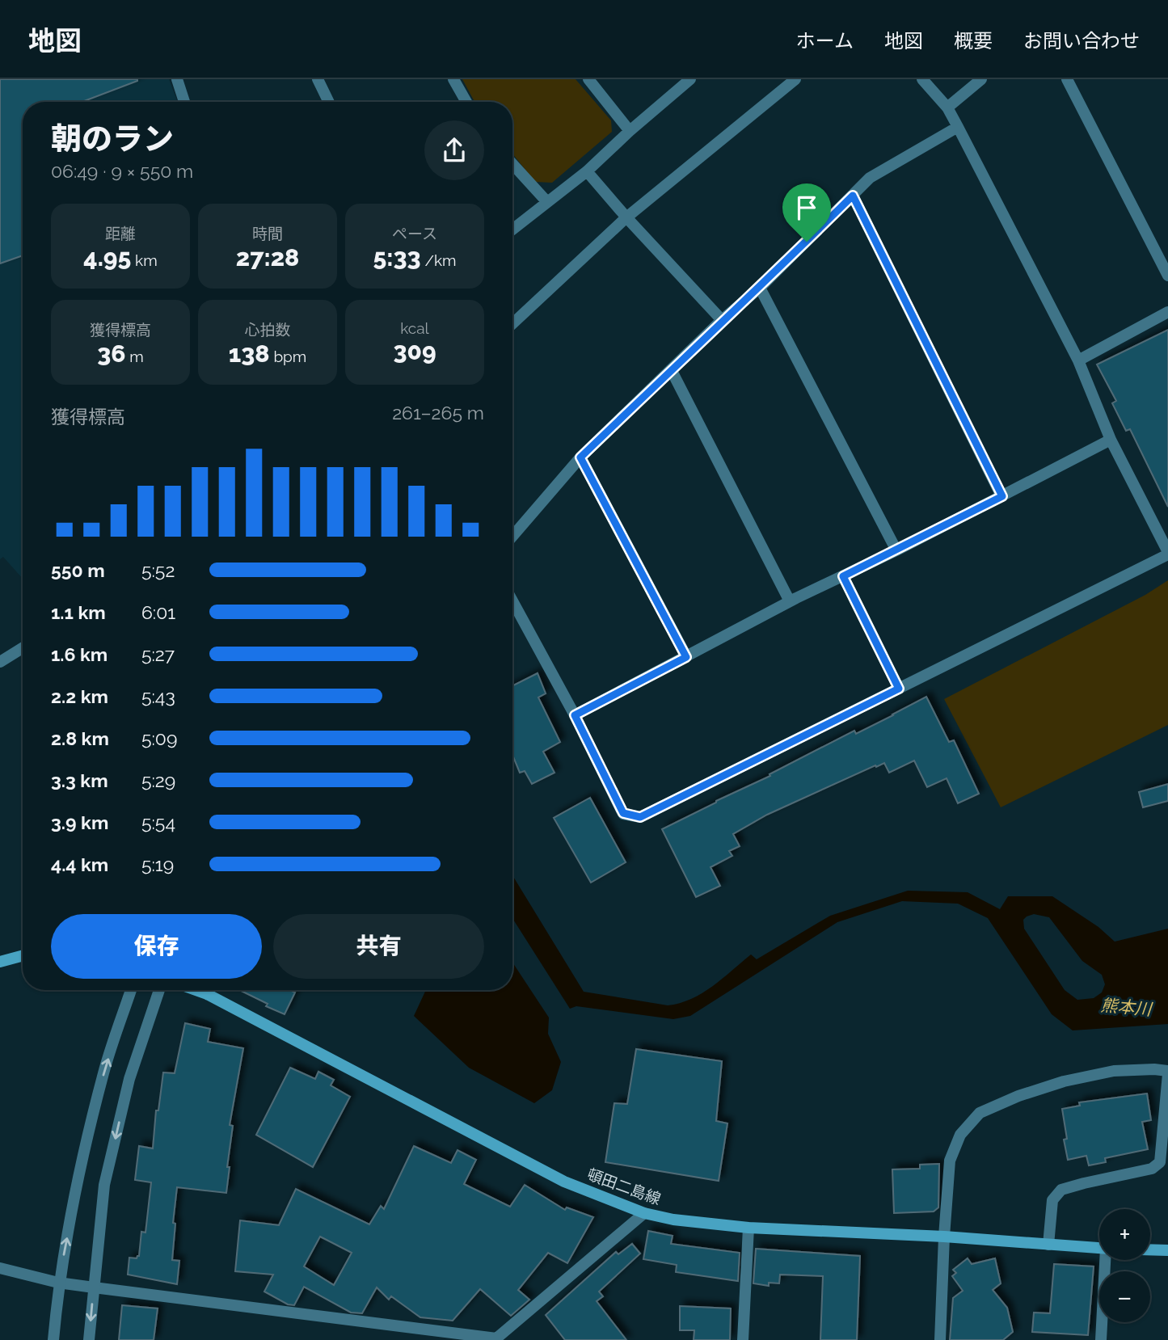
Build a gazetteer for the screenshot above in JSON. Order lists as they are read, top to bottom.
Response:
{
  "streets": {
    "main road": ["頓田二島線"]
  },
  "water": ["熊本川"],
  "page": {
    "header": "地図",
    "nav": [
      "ホーム",
      "地図",
      "概要",
      "お問い合わせ"
    ],
    "heading": ["朝のラン", "06:49 · 9 × 550 m"],
    "stats": [
      ["距離", "4.95 km"],
      ["時間", "27:28"],
      ["ペース", "5:33 /km"],
      ["獲得標高", "36 m"],
      ["心拍数", "138 bpm"],
      ["kcal", "309"]
    ],
    "chart": ["獲得標高", "261–265 m"],
    "list": [
      {
        "name": "550 m",
        "note": "5:52"
      },
      {
        "name": "1.1 km",
        "note": "6:01"
      },
      {
        "name": "1.6 km",
        "note": "5:27"
      },
      {
        "name": "2.2 km",
        "note": "5:43"
      },
      {
        "name": "2.8 km",
        "note": "5:09"
      },
      {
        "name": "3.3 km",
        "note": "5:29"
      },
      {
        "name": "3.9 km",
        "note": "5:54"
      },
      {
        "name": "4.4 km",
        "note": "5:19"
      }
    ],
    "buttons": ["保存", "共有"],
    "map_buttons": ["+", "−"]
  }
}
